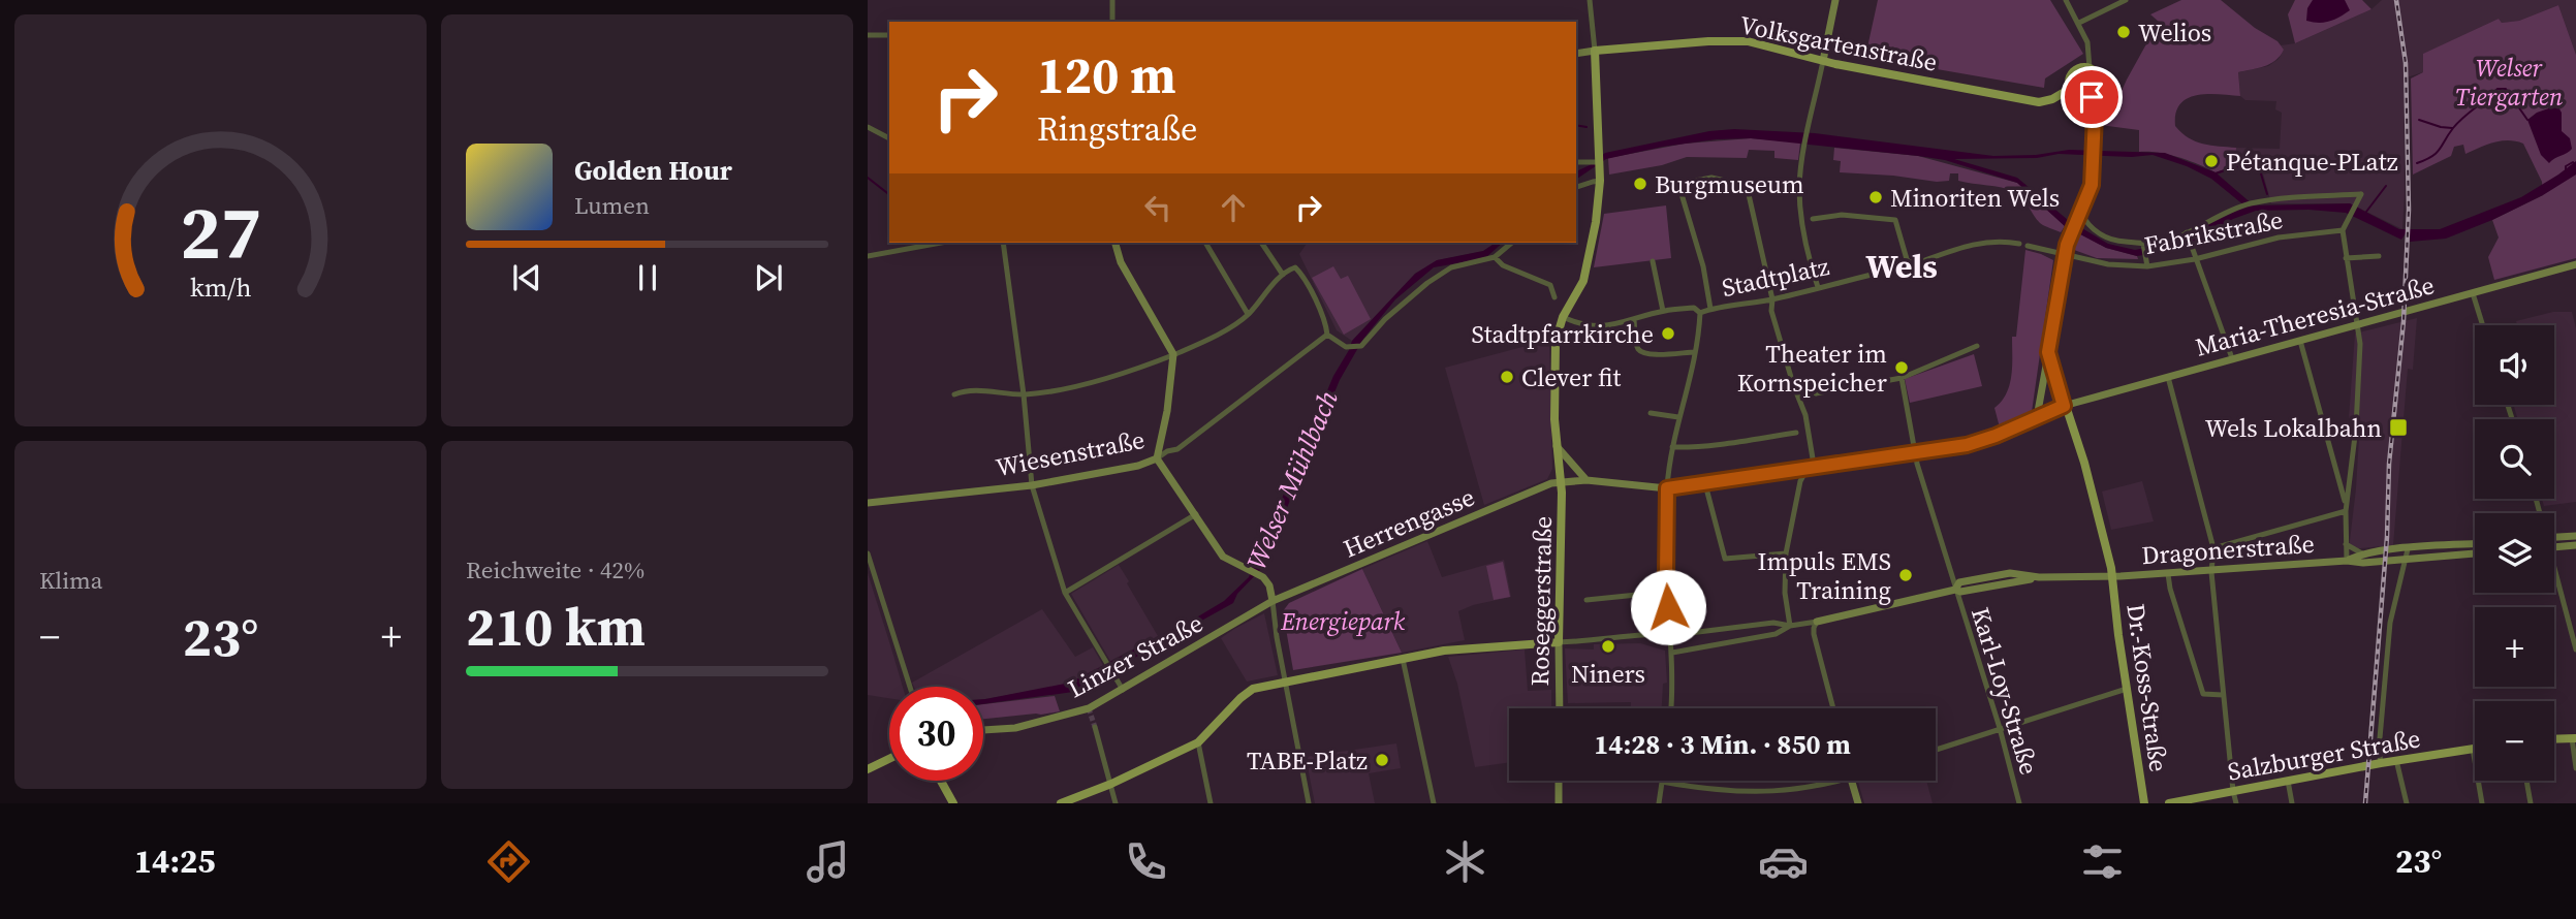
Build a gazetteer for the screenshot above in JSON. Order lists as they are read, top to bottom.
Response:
{
  "streets": {
    "main road": [
      "Volksgartenstraße",
      "Maria-Theresia-Straße",
      "Wiesenstraße",
      "Herrengasse",
      "Dragonerstraße",
      "Roseggerstraße",
      "Linzer Straße",
      "Dr.-Koss-Straße",
      "Salzburger Straße"
    ],
    "street": ["Fabrikstraße", "Stadtplatz", "Karl-Loy-Straße"]
  },
  "crossings": [
    ["Volksgartenstraße", "Roseggerstraße"],
    ["Stadtplatz", "Roseggerstraße"],
    ["Maria-Theresia-Straße", "Herrengasse"],
    ["Maria-Theresia-Straße", "Dr.-Koss-Straße"],
    ["Maria-Theresia-Straße", "Karl-Loy-Straße"],
    ["Herrengasse", "Roseggerstraße"],
    ["Herrengasse", "Linzer Straße"],
    ["Dragonerstraße", "Dr.-Koss-Straße"],
    ["Dragonerstraße", "Karl-Loy-Straße"]
  ],
  "districts": ["Wels"],
  "water": ["Welser Mühlbach"],
  "parks": ["Welser Tiergarten", "Energiepark"],
  "places": {
    "other": [
      "Welios",
      "Pétanque-PLatz",
      "Burgmuseum",
      "Minoriten Wels",
      "Stadtpfarrkirche",
      "Theater im Kornspeicher",
      "Clever fit",
      "Impuls EMS Training",
      "Niners",
      "TABE-Platz"
    ],
    "transit": ["Wels Lokalbahn"]
  },
  "page": {
    "turn": ["120 m", "Ringstraße"],
    "song": ["Golden Hour", "Lumen"],
    "map_buttons": ["+", "−"],
    "tile": [
      "Klima",
      ["Reichweite · 42%", "210 km"]
    ],
    "heat": ["−", "23°", "+"],
    "limit": "30",
    "trip": "14:28 · 3 Min. · 850 m",
    "tabs": ["14:25", "23°"],
    "gauge": ["27", "km/h"]
  }
}
